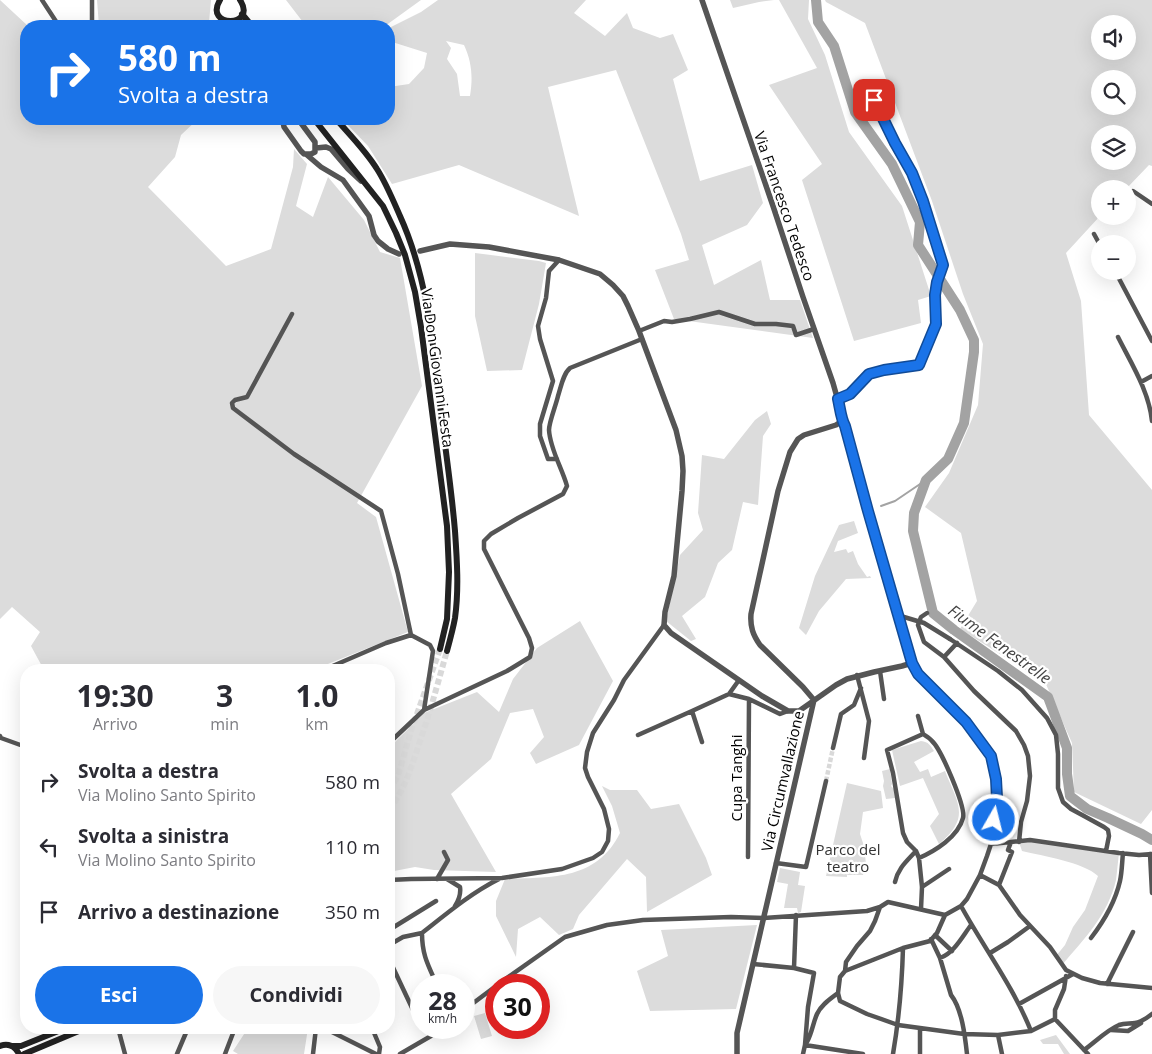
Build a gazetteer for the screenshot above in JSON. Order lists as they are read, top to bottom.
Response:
{
  "streets": {
    "main road": ["Via Don Giovanni Festa"],
    "street": ["Via Francesco Tedesco", "Cupa Tanghi", "Via Circumvallazione"]
  },
  "crossings": [
    ["Via Francesco Tedesco", "Via Circumvallazione"]
  ],
  "water": ["Fiume Fenestrelle"],
  "parks": ["Parco del teatro"],
  "page": {
    "map_buttons": ["+", "−"],
    "turn": ["580 m", "Svolta a destra"],
    "eta": [
      "19:30",
      "Arrivo",
      "3",
      "min",
      "1.0",
      "km"
    ],
    "list": [
      {
        "name": "Svolta a destra",
        "note": "Via Molino Santo Spirito",
        "value": "580 m"
      },
      {
        "name": "Svolta a sinistra",
        "note": "Via Molino Santo Spirito",
        "value": "110 m"
      },
      {
        "name": "Arrivo a destinazione",
        "value": "350 m"
      }
    ],
    "buttons": ["Esci", "Condividi"],
    "speed": "28 km/h",
    "limit": "30"
  }
}
